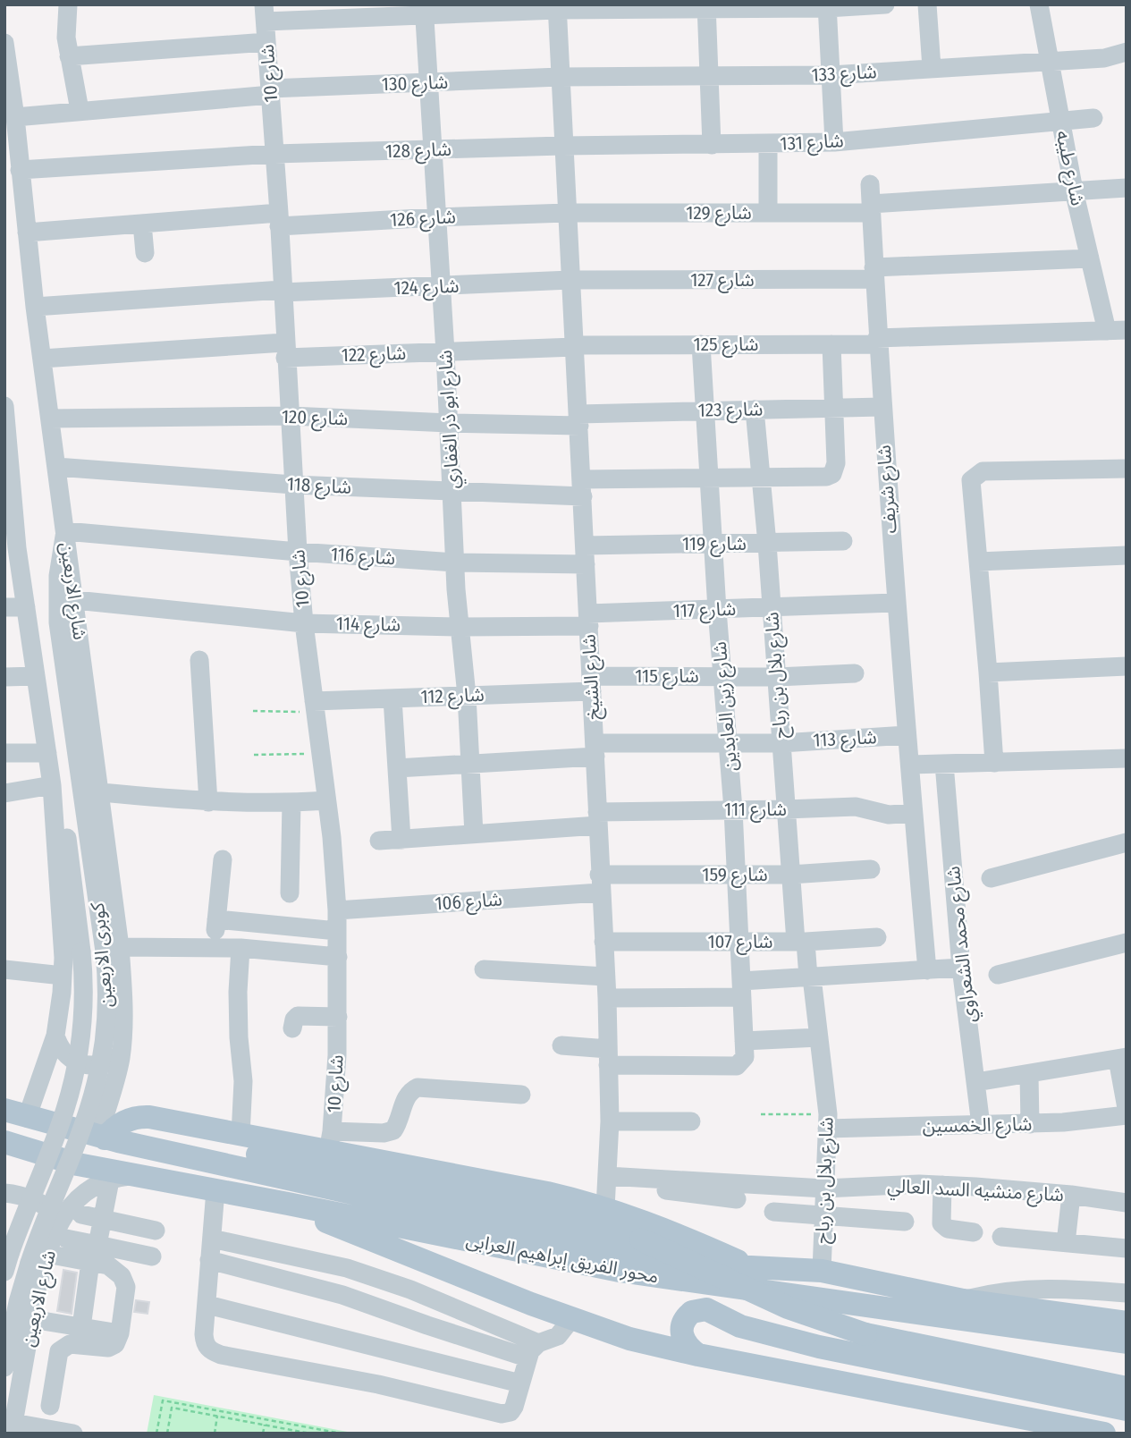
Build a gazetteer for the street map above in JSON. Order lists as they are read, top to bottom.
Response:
{
  "streets": {
    "main road": ["محور الفريق إبراهيم العرابى"],
    "street": [
      "شارع 10",
      "شارع 133",
      "شارع 130",
      "شارع 131",
      "شارع 128",
      "شارع طيبه",
      "شارع 129",
      "شارع 126",
      "شارع 127",
      "شارع 124",
      "شارع 125",
      "شارع 122",
      "شارع 123",
      "شارع 120",
      "شارع ابو ذر الغفاري",
      "شارع 118",
      "شارع شريف",
      "شارع 119",
      "شارع 116",
      "شارع الاربعين",
      "شارع 117",
      "شارع 114",
      "شارع بلال بن رباح",
      "شارع 115",
      "شارع الشيخ",
      "شارع 112",
      "شارع زين العابدين",
      "شارع 113",
      "شارع 111",
      "شارع 159",
      "شارع 106",
      "شارع 107",
      "شارع محمد الشعراوي",
      "كوبرى الاربعين",
      "شارع الخمسين",
      "شارع منشيه السد العالي"
    ]
  },
  "crossings": [
    ["شارع 10", "شارع 130"],
    ["شارع 10", "شارع 128"],
    ["شارع 10", "شارع 126"],
    ["شارع 10", "شارع 124"],
    ["شارع 10", "شارع 122"],
    ["شارع 10", "شارع 120"],
    ["شارع 10", "شارع 118"],
    ["شارع 10", "شارع 116"],
    ["شارع 10", "شارع 114"],
    ["شارع 10", "شارع 112"],
    ["شارع 10", "شارع 106"],
    ["شارع 133", "شارع 130"],
    ["شارع 133", "شارع طيبه"],
    ["شارع 133", "شارع الشيخ"],
    ["شارع 130", "شارع ابو ذر الغفاري"],
    ["شارع 130", "شارع الاربعين"],
    ["شارع 130", "شارع الشيخ"],
    ["شارع 131", "شارع 128"],
    ["شارع 131", "شارع طيبه"],
    ["شارع 131", "شارع الشيخ"],
    ["شارع 128", "شارع ابو ذر الغفاري"],
    ["شارع 128", "شارع الاربعين"],
    ["شارع 128", "شارع الشيخ"],
    ["شارع طيبه", "شارع 129"],
    ["شارع طيبه", "شارع 127"],
    ["شارع طيبه", "شارع 125"],
    ["شارع 129", "شارع 126"],
    ["شارع 129", "شارع شريف"],
    ["شارع 129", "شارع الشيخ"],
    ["شارع 126", "شارع ابو ذر الغفاري"],
    ["شارع 126", "شارع الاربعين"],
    ["شارع 126", "شارع الشيخ"],
    ["شارع 127", "شارع 124"],
    ["شارع 127", "شارع شريف"],
    ["شارع 127", "شارع الشيخ"],
    ["شارع 124", "شارع ابو ذر الغفاري"],
    ["شارع 124", "شارع الاربعين"],
    ["شارع 124", "شارع الشيخ"],
    ["شارع 125", "شارع 122"],
    ["شارع 125", "شارع شريف"],
    ["شارع 125", "شارع الشيخ"],
    ["شارع 125", "شارع زين العابدين"],
    ["شارع 122", "شارع ابو ذر الغفاري"],
    ["شارع 122", "شارع الاربعين"],
    ["شارع 122", "شارع الشيخ"],
    ["شارع 123", "شارع 120"],
    ["شارع 123", "شارع 118"],
    ["شارع 123", "شارع شريف"],
    ["شارع 123", "شارع بلال بن رباح"],
    ["شارع 123", "شارع الشيخ"],
    ["شارع 123", "شارع زين العابدين"],
    ["شارع 120", "شارع ابو ذر الغفاري"],
    ["شارع 120", "شارع الاربعين"],
    ["شارع 120", "شارع الشيخ"],
    ["شارع ابو ذر الغفاري", "شارع 118"],
    ["شارع ابو ذر الغفاري", "شارع 116"],
    ["شارع ابو ذر الغفاري", "شارع 114"],
    ["شارع ابو ذر الغفاري", "شارع 112"],
    ["شارع ابو ذر الغفاري", "شارع 113"],
    ["شارع ابو ذر الغفاري", "شارع 111"],
    ["شارع 118", "شارع الاربعين"],
    ["شارع 118", "شارع بلال بن رباح"],
    ["شارع 118", "شارع الشيخ"],
    ["شارع 118", "شارع زين العابدين"],
    ["شارع شريف", "شارع 117"],
    ["شارع شريف", "شارع 113"],
    ["شارع شريف", "شارع 111"],
    ["شارع 119", "شارع بلال بن رباح"],
    ["شارع 119", "شارع الشيخ"],
    ["شارع 119", "شارع زين العابدين"],
    ["شارع 116", "شارع الاربعين"],
    ["شارع 116", "شارع الشيخ"],
    ["شارع 116", "كوبرى الاربعين"],
    ["شارع الاربعين", "شارع 114"],
    ["شارع الاربعين", "كوبرى الاربعين"],
    ["شارع الاربعين", "محور الفريق إبراهيم العرابى"],
    ["شارع 117", "شارع 114"],
    ["شارع 117", "شارع بلال بن رباح"],
    ["شارع 117", "شارع الشيخ"],
    ["شارع 117", "شارع زين العابدين"],
    ["شارع 114", "شارع الشيخ"],
    ["شارع بلال بن رباح", "شارع 115"],
    ["شارع بلال بن رباح", "شارع 113"],
    ["شارع بلال بن رباح", "شارع 111"],
    ["شارع بلال بن رباح", "شارع 159"],
    ["شارع بلال بن رباح", "شارع 107"],
    ["شارع بلال بن رباح", "شارع الخمسين"],
    ["شارع بلال بن رباح", "شارع منشيه السد العالي"],
    ["شارع بلال بن رباح", "محور الفريق إبراهيم العرابى"],
    ["شارع 115", "شارع الشيخ"],
    ["شارع 115", "شارع 112"],
    ["شارع 115", "شارع زين العابدين"],
    ["شارع الشيخ", "شارع 112"],
    ["شارع الشيخ", "شارع زين العابدين"],
    ["شارع الشيخ", "شارع 113"],
    ["شارع الشيخ", "شارع 111"],
    ["شارع الشيخ", "شارع 159"],
    ["شارع الشيخ", "شارع 106"],
    ["شارع الشيخ", "شارع 107"],
    ["شارع زين العابدين", "شارع 113"],
    ["شارع زين العابدين", "شارع 111"],
    ["شارع زين العابدين", "شارع 159"],
    ["شارع زين العابدين", "شارع 107"],
    ["شارع 159", "شارع 106"],
    ["شارع محمد الشعراوي", "شارع الخمسين"]
  ]
}
